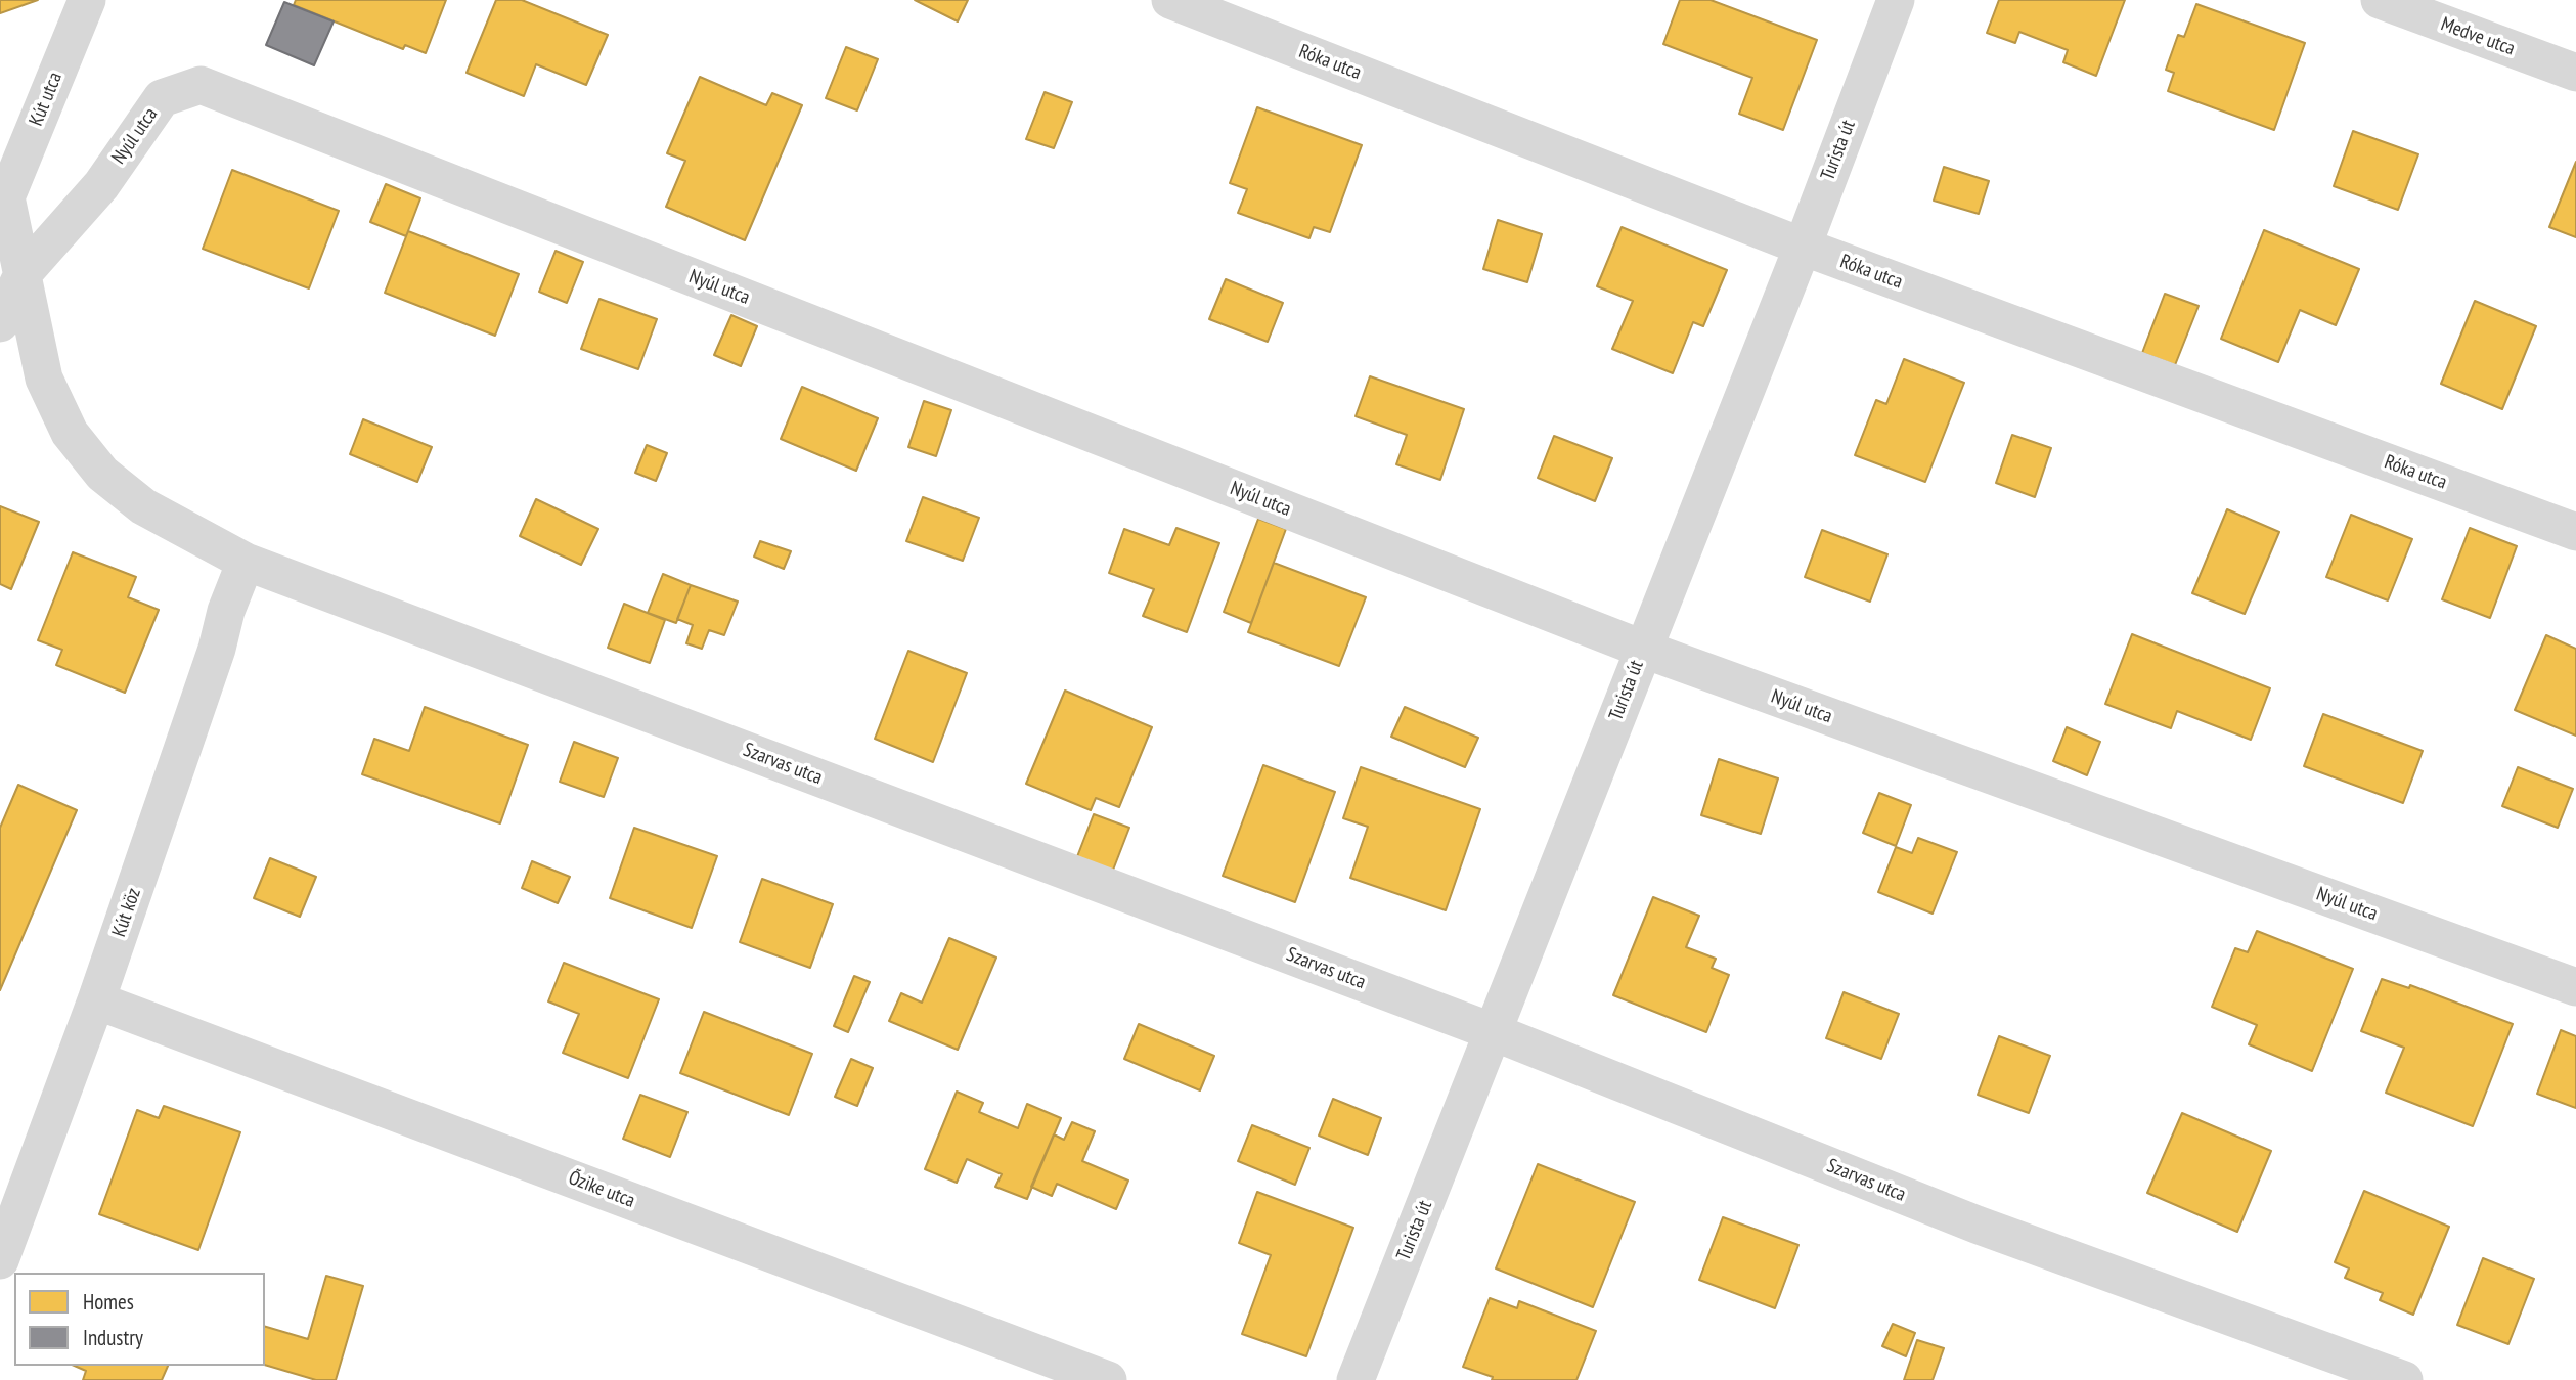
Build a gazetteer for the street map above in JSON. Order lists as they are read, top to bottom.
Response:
{
  "streets": {
    "street": [
      "Medve utca",
      "Róka utca",
      "Kút utca",
      "Nyúl utca",
      "Turista út",
      "Szarvas utca",
      "Kút köz",
      "Őzike utca"
    ]
  },
  "crossings": [
    ["Róka utca", "Turista út"],
    ["Kút utca", "Szarvas utca"],
    ["Nyúl utca", "Turista út"],
    ["Nyúl utca", "Szarvas utca"],
    ["Turista út", "Szarvas utca"],
    ["Szarvas utca", "Kút köz"],
    ["Kút köz", "Őzike utca"]
  ],
  "legend": ["Homes", "Industry"]
}
